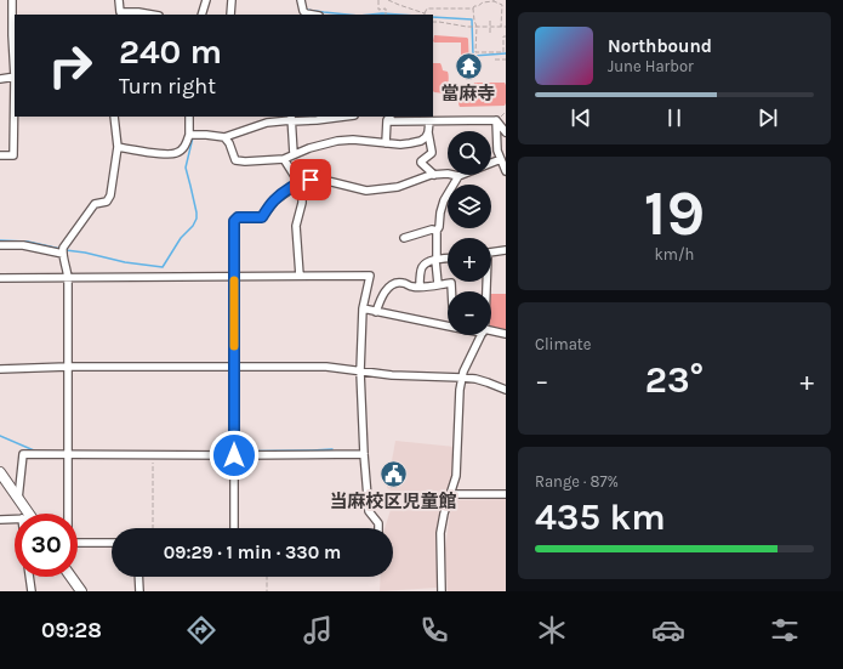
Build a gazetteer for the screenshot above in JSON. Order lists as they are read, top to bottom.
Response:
{
  "places": {
    "temple": ["當麻寺"],
    "public building": ["当麻校区児童館"]
  },
  "page": {
    "turn": ["240 m", "Turn right"],
    "song": ["Northbound", "June Harbor"],
    "map_buttons": ["+", "−"],
    "tile": [
      ["19", "km/h"],
      "Climate",
      ["Range · 87%", "435 km"]
    ],
    "heat": ["−", "23°", "+"],
    "limit": "30",
    "trip": "09:29 · 1 min · 330 m",
    "tabs": "09:28"
  }
}
